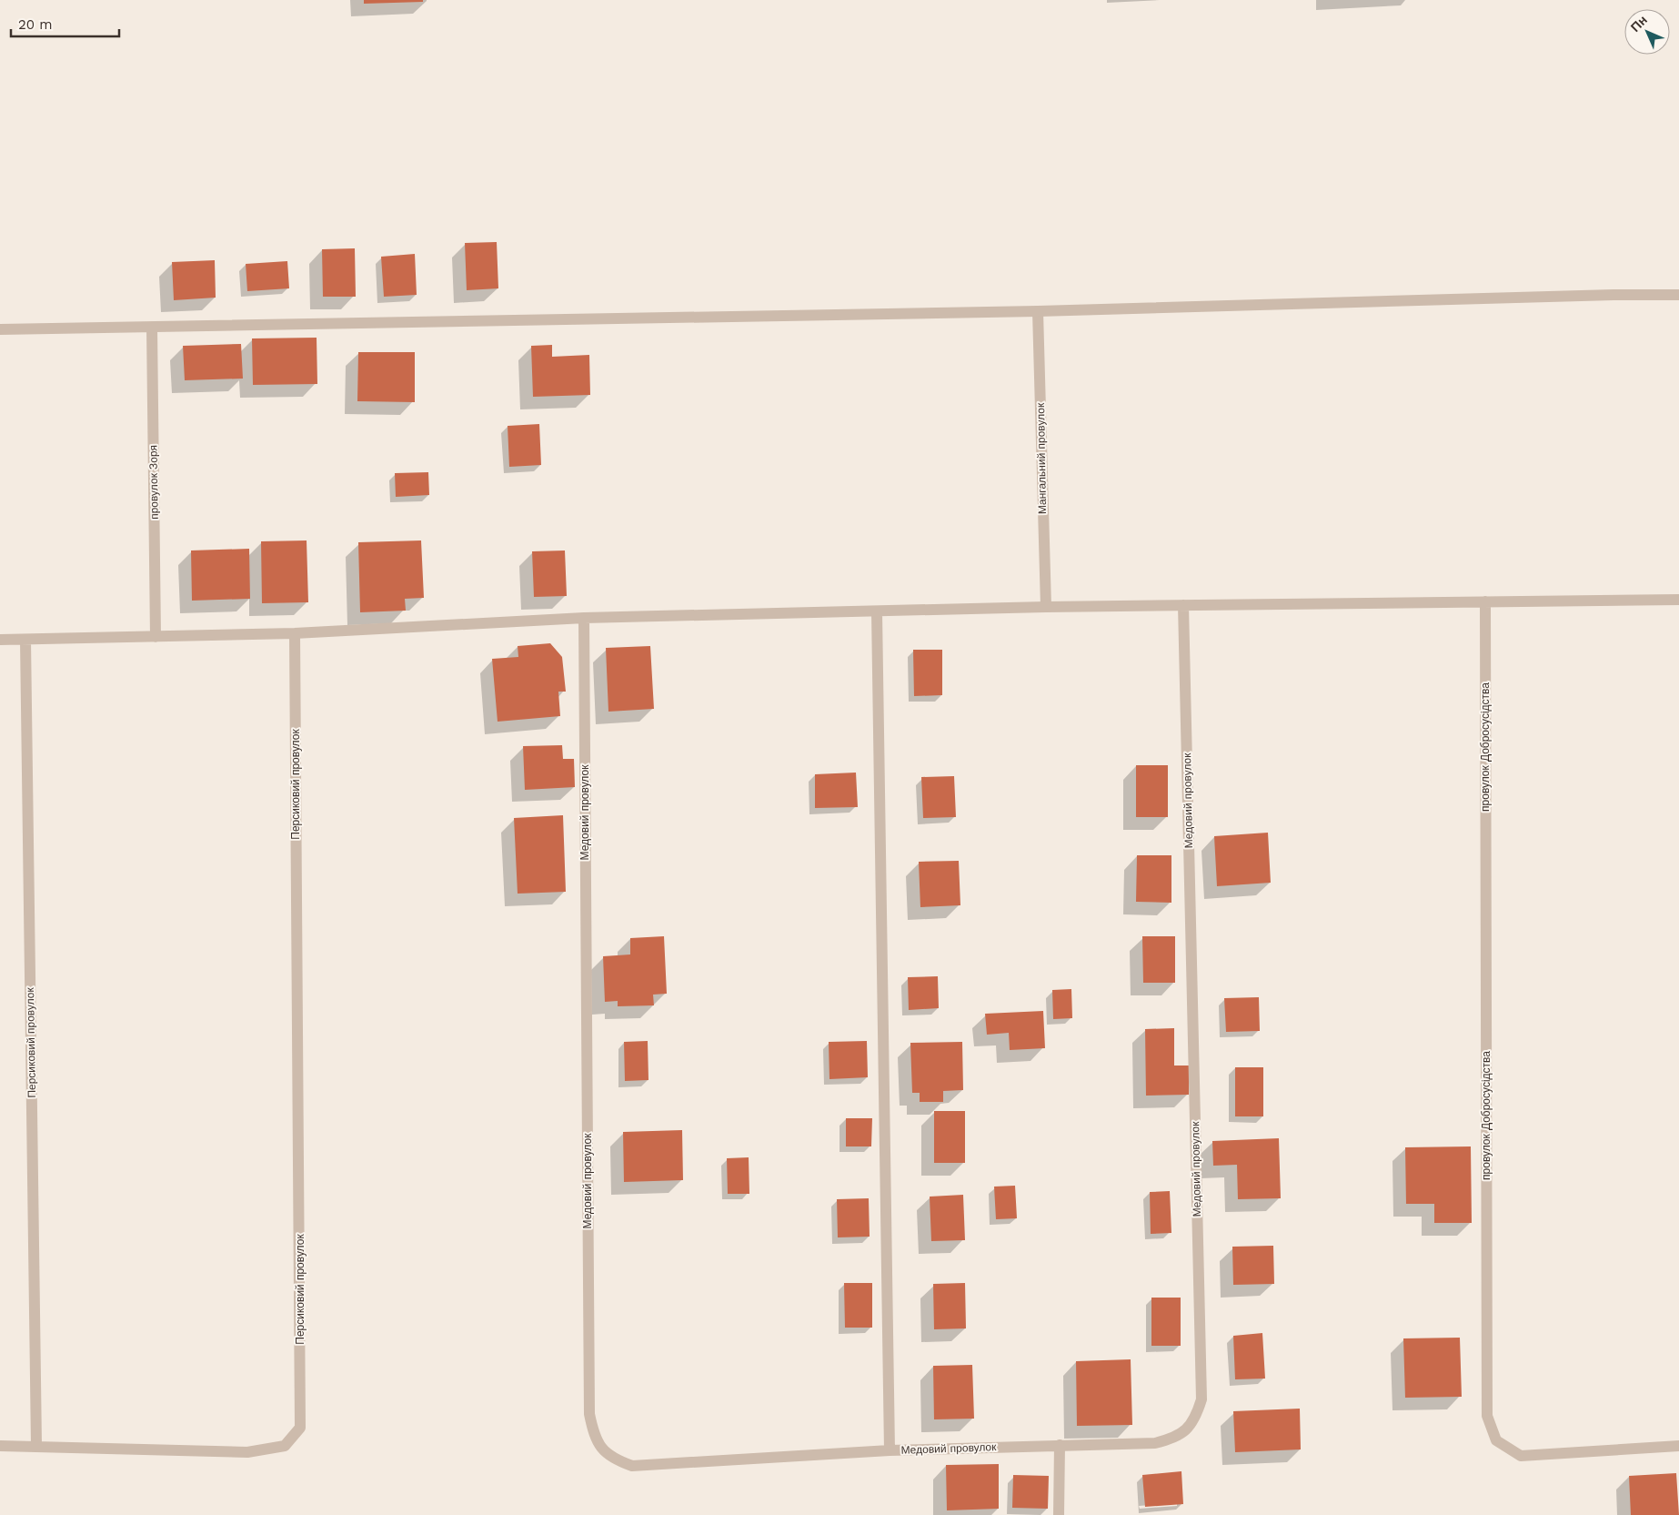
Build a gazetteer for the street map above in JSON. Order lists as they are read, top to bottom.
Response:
{
  "streets": {
    "street": [
      "Мангальний провулок",
      "провулок Зоря",
      "провулок Добросусідства",
      "Персиковий провулок",
      "Медовий провулок"
    ]
  },
  "scale_bar": "20 m",
  "north": "top left"
}
